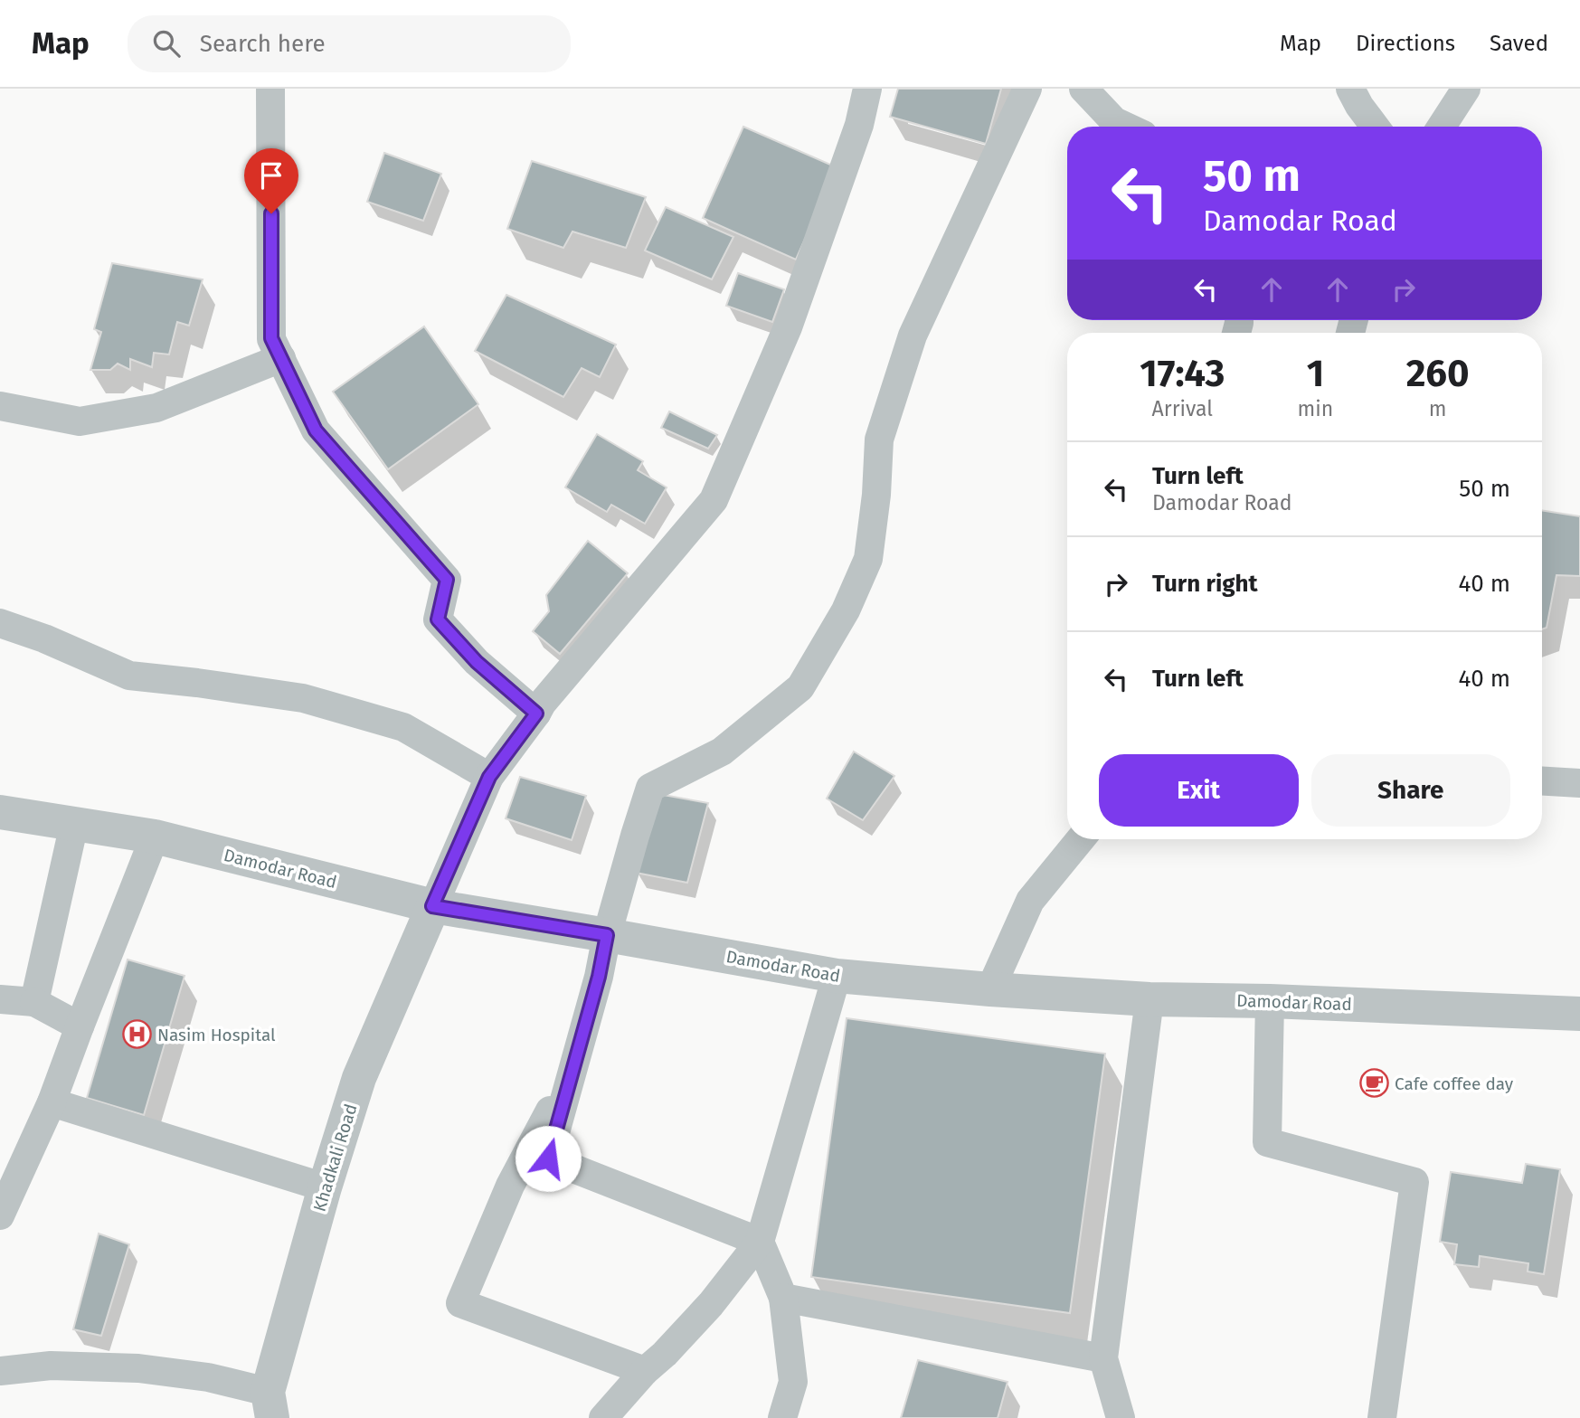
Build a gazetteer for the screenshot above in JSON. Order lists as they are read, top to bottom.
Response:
{
  "streets": {
    "street": ["Damodar Road", "Khadkali Road"]
  },
  "crossings": [
    ["Damodar Road", "Khadkali Road"]
  ],
  "places": {
    "hospital": ["Nasim Hospital"],
    "cafe": ["Cafe coffee day"]
  },
  "page": {
    "header": "Map",
    "search": "Search here",
    "nav": ["Map", "Directions", "Saved"],
    "turn": ["50 m", "Damodar Road"],
    "eta": [
      "17:43",
      "Arrival",
      "1",
      "min",
      "260",
      "m"
    ],
    "list": [
      {
        "name": "Turn left",
        "note": "Damodar Road",
        "value": "50 m"
      },
      {
        "name": "Turn right",
        "value": "40 m"
      },
      {
        "name": "Turn left",
        "value": "40 m"
      }
    ],
    "buttons": ["Exit", "Share"]
  }
}
